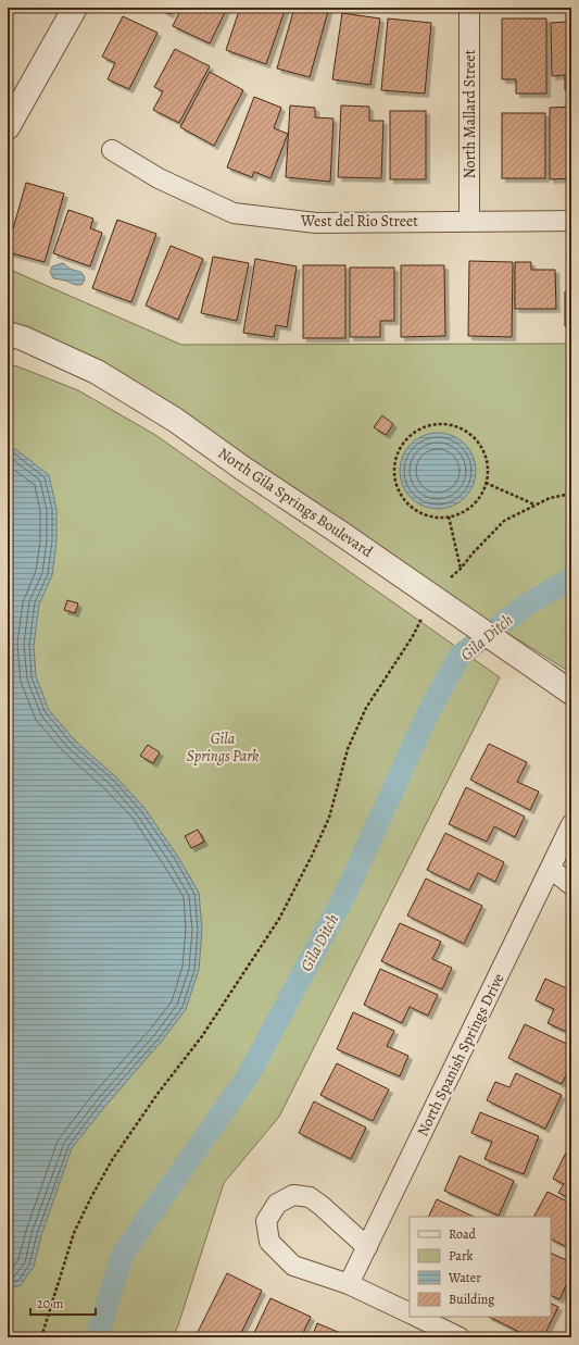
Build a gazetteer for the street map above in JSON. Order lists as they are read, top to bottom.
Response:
{
  "streets": {
    "street": [
      "North Mallard Street",
      "West del Rio Street",
      "North Gila Springs Boulevard",
      "North Spanish Springs Drive"
    ]
  },
  "crossings": [
    ["North Mallard Street", "West del Rio Street"]
  ],
  "water": ["Gila Ditch"],
  "parks": ["Gila Springs Park"],
  "legend": [
    "Road",
    "Park",
    "Water",
    "Building"
  ],
  "scale_bar": "20 m"
}
